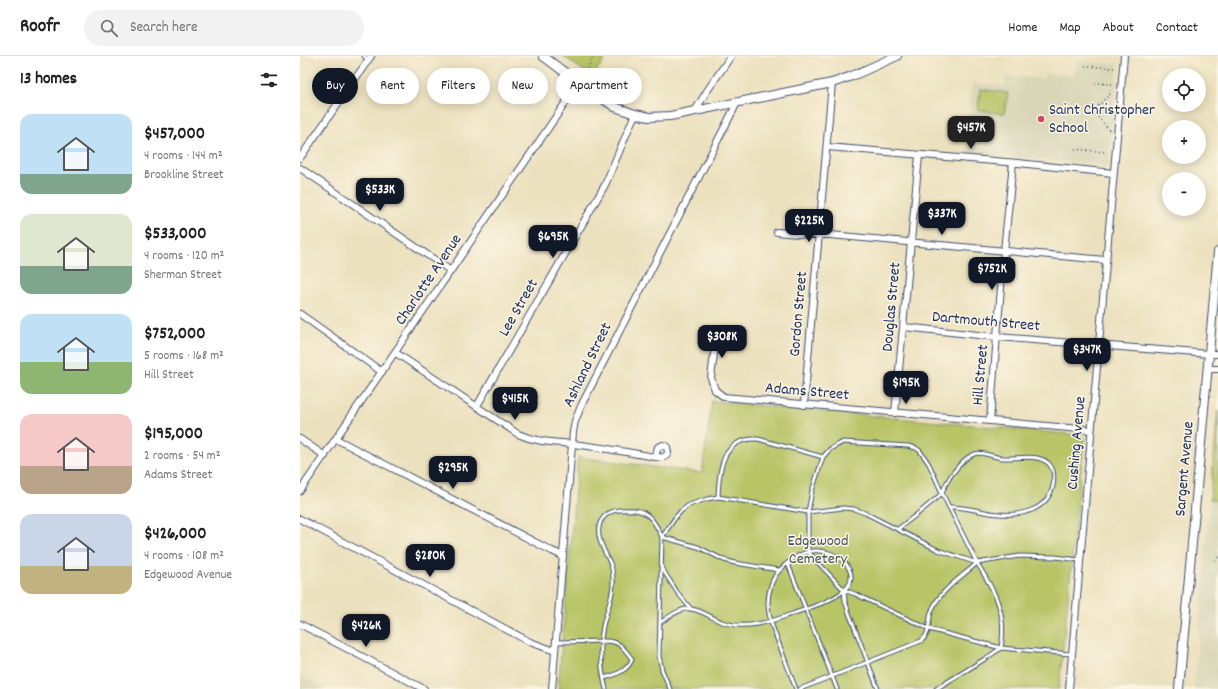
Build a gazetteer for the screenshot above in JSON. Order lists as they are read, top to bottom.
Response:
{
  "streets": {
    "street": [
      "Charlotte Avenue",
      "Douglas Street",
      "Lee Street",
      "Gordon Street",
      "Dartmouth Street",
      "Ashland Street",
      "Hill Street",
      "Adams Street",
      "Cushing Avenue",
      "Sargent Avenue"
    ]
  },
  "crossings": [
    ["Douglas Street", "Dartmouth Street"],
    ["Douglas Street", "Adams Street"],
    ["Gordon Street", "Adams Street"],
    ["Dartmouth Street", "Hill Street"],
    ["Dartmouth Street", "Cushing Avenue"],
    ["Dartmouth Street", "Sargent Avenue"],
    ["Hill Street", "Adams Street"],
    ["Adams Street", "Cushing Avenue"]
  ],
  "parks": ["Edgewood Cemetery"],
  "places": ["Saint Christopher School"],
  "page": {
    "header": "Roofr",
    "search": "Search here",
    "nav": [
      "Home",
      "Map",
      "About",
      "Contact"
    ],
    "heading": "13 homes",
    "map_buttons": ["+", "−"],
    "chip": [
      "Buy",
      "Rent",
      "Filters",
      "New",
      "Apartment"
    ],
    "list": [
      {
        "name": "$457,000",
        "note": "4 rooms · 144 m² · Brookline Street"
      },
      {
        "name": "$533,000",
        "note": "4 rooms · 120 m² · Sherman Street"
      },
      {
        "name": "$752,000",
        "note": "5 rooms · 168 m² · Hill Street"
      },
      {
        "name": "$195,000",
        "note": "2 rooms · 54 m² · Adams Street"
      },
      {
        "name": "$426,000",
        "note": "4 rooms · 108 m² · Edgewood Avenue"
      }
    ],
    "price": [
      "$457K",
      "$533K",
      "$337K",
      "$225K",
      "$695K",
      "$752K",
      "$308K",
      "$347K",
      "$195K",
      "$415K",
      "$295K",
      "$280K",
      "$426K"
    ]
  }
}
